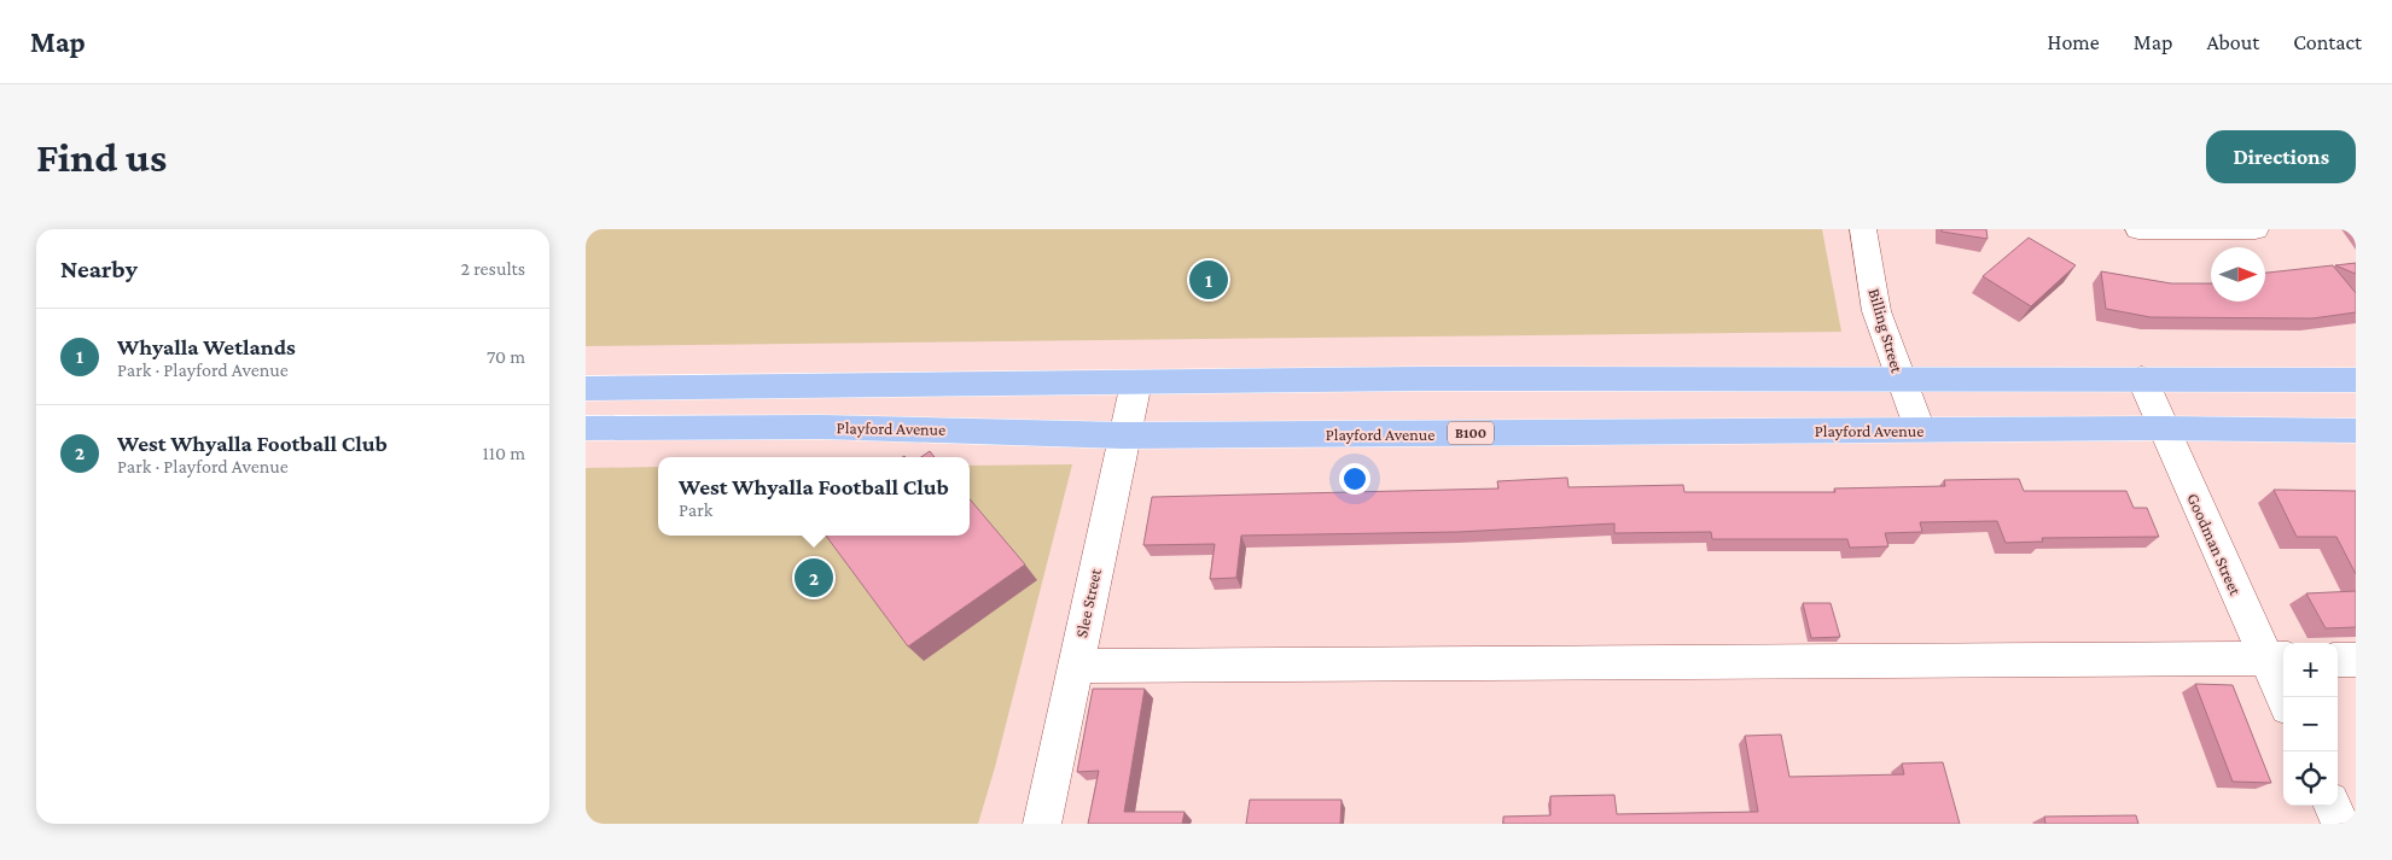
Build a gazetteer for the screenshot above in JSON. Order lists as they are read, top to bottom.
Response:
{
  "streets": {
    "highway": ["Playford Avenue", "B100"],
    "street": ["Billing Street", "Goodman Street", "Slee Street"]
  },
  "crossings": [
    ["Billing Street", "Playford Avenue"],
    ["Playford Avenue", "Goodman Street"],
    ["Playford Avenue", "Slee Street"]
  ],
  "north": "right",
  "page": {
    "header": "Map",
    "nav": [
      "Home",
      "Map",
      "About",
      "Contact"
    ],
    "buttons": "Directions",
    "title": "Find us",
    "heading": ["Nearby", "2 results"],
    "pins": ["1", "2"],
    "list": [
      {
        "mark": "1",
        "name": "Whyalla Wetlands",
        "note": "Park · Playford Avenue",
        "value": "70 m"
      },
      {
        "mark": "2",
        "name": "West Whyalla Football Club",
        "note": "Park · Playford Avenue",
        "value": "110 m"
      }
    ],
    "popup": ["West Whyalla Football Club", "Park"],
    "map_buttons": ["+", "−"]
  }
}
